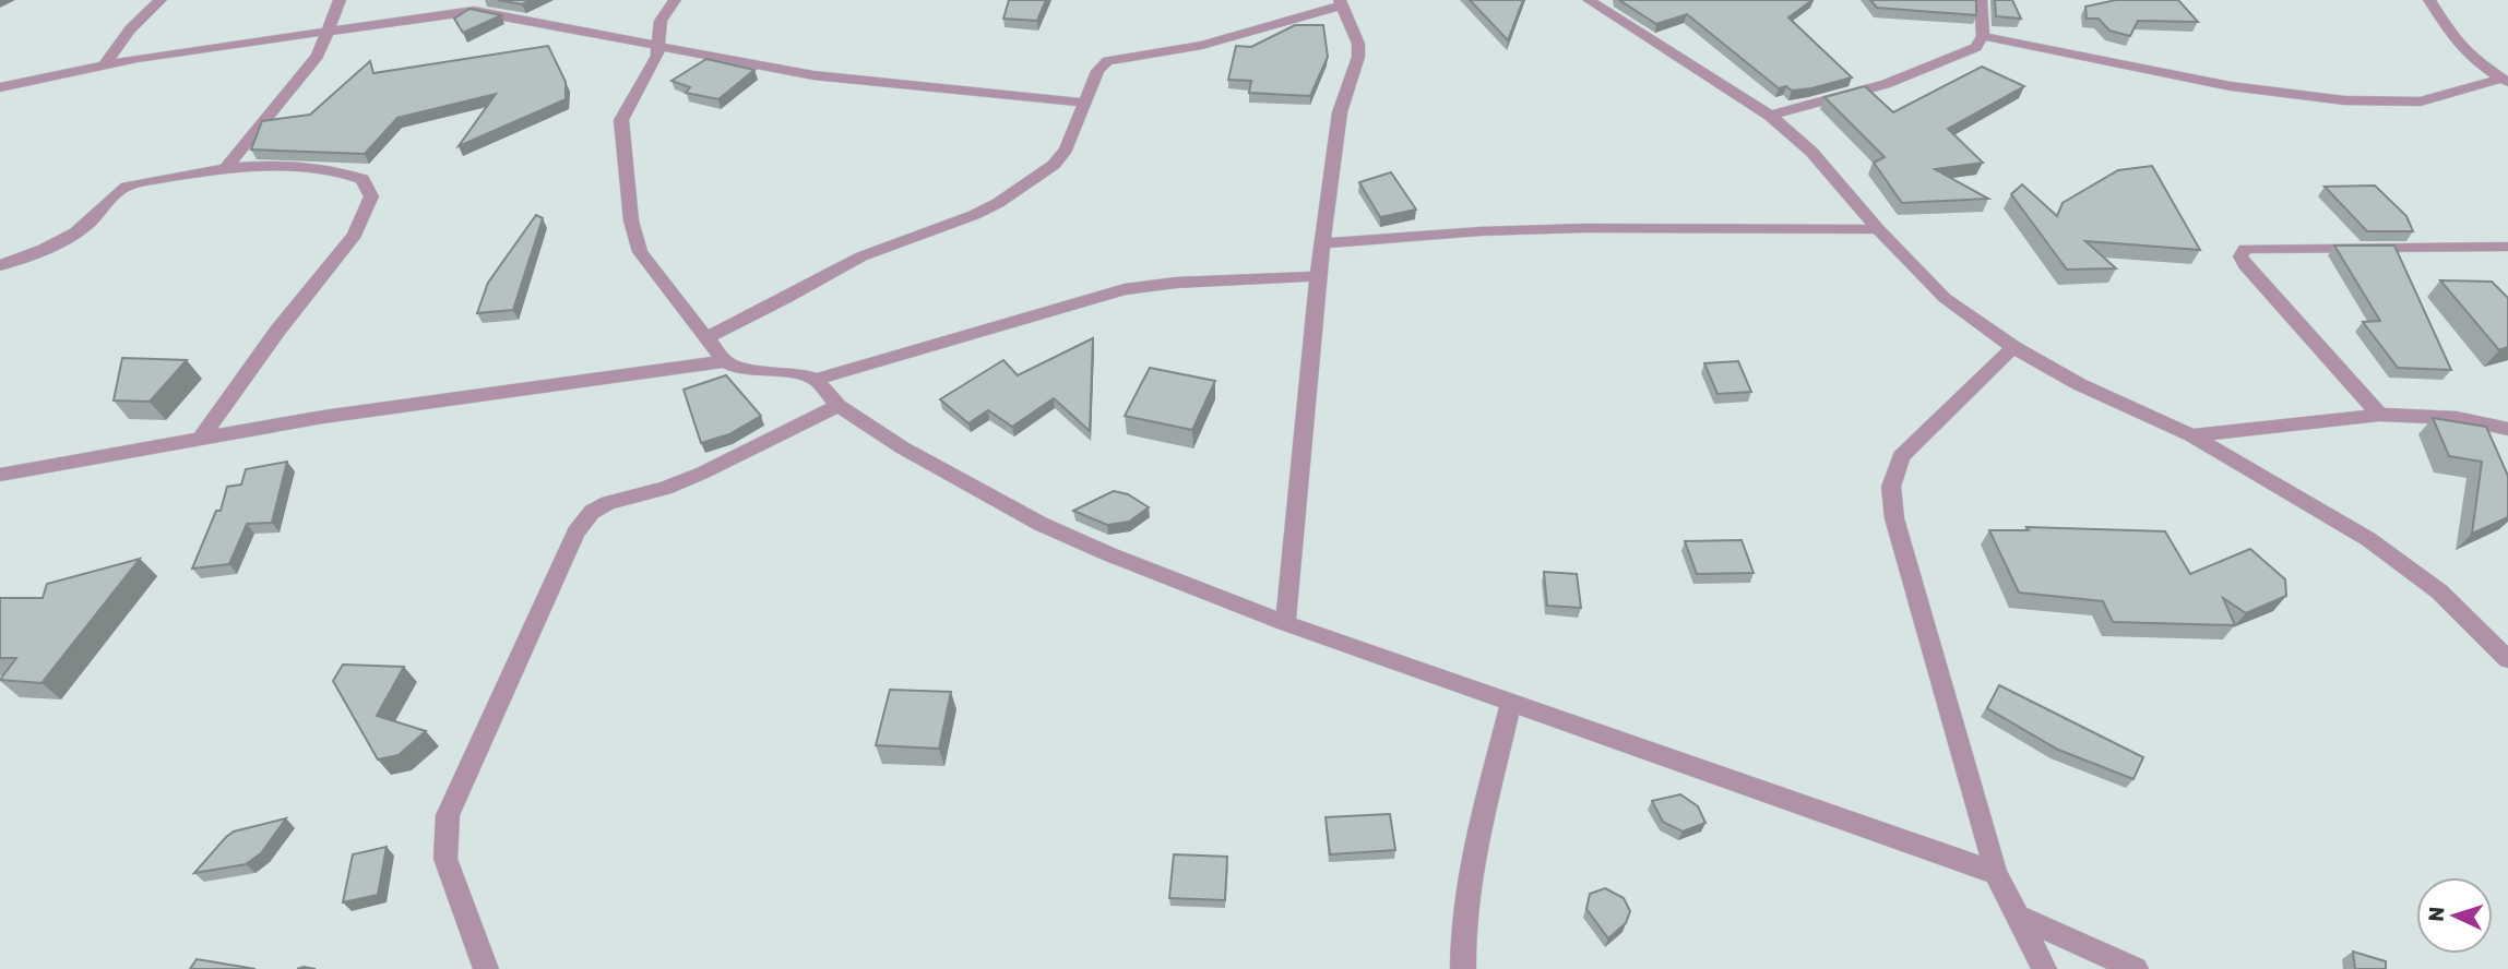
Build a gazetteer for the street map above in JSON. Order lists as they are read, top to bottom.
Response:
{
  "north": "left"
}
